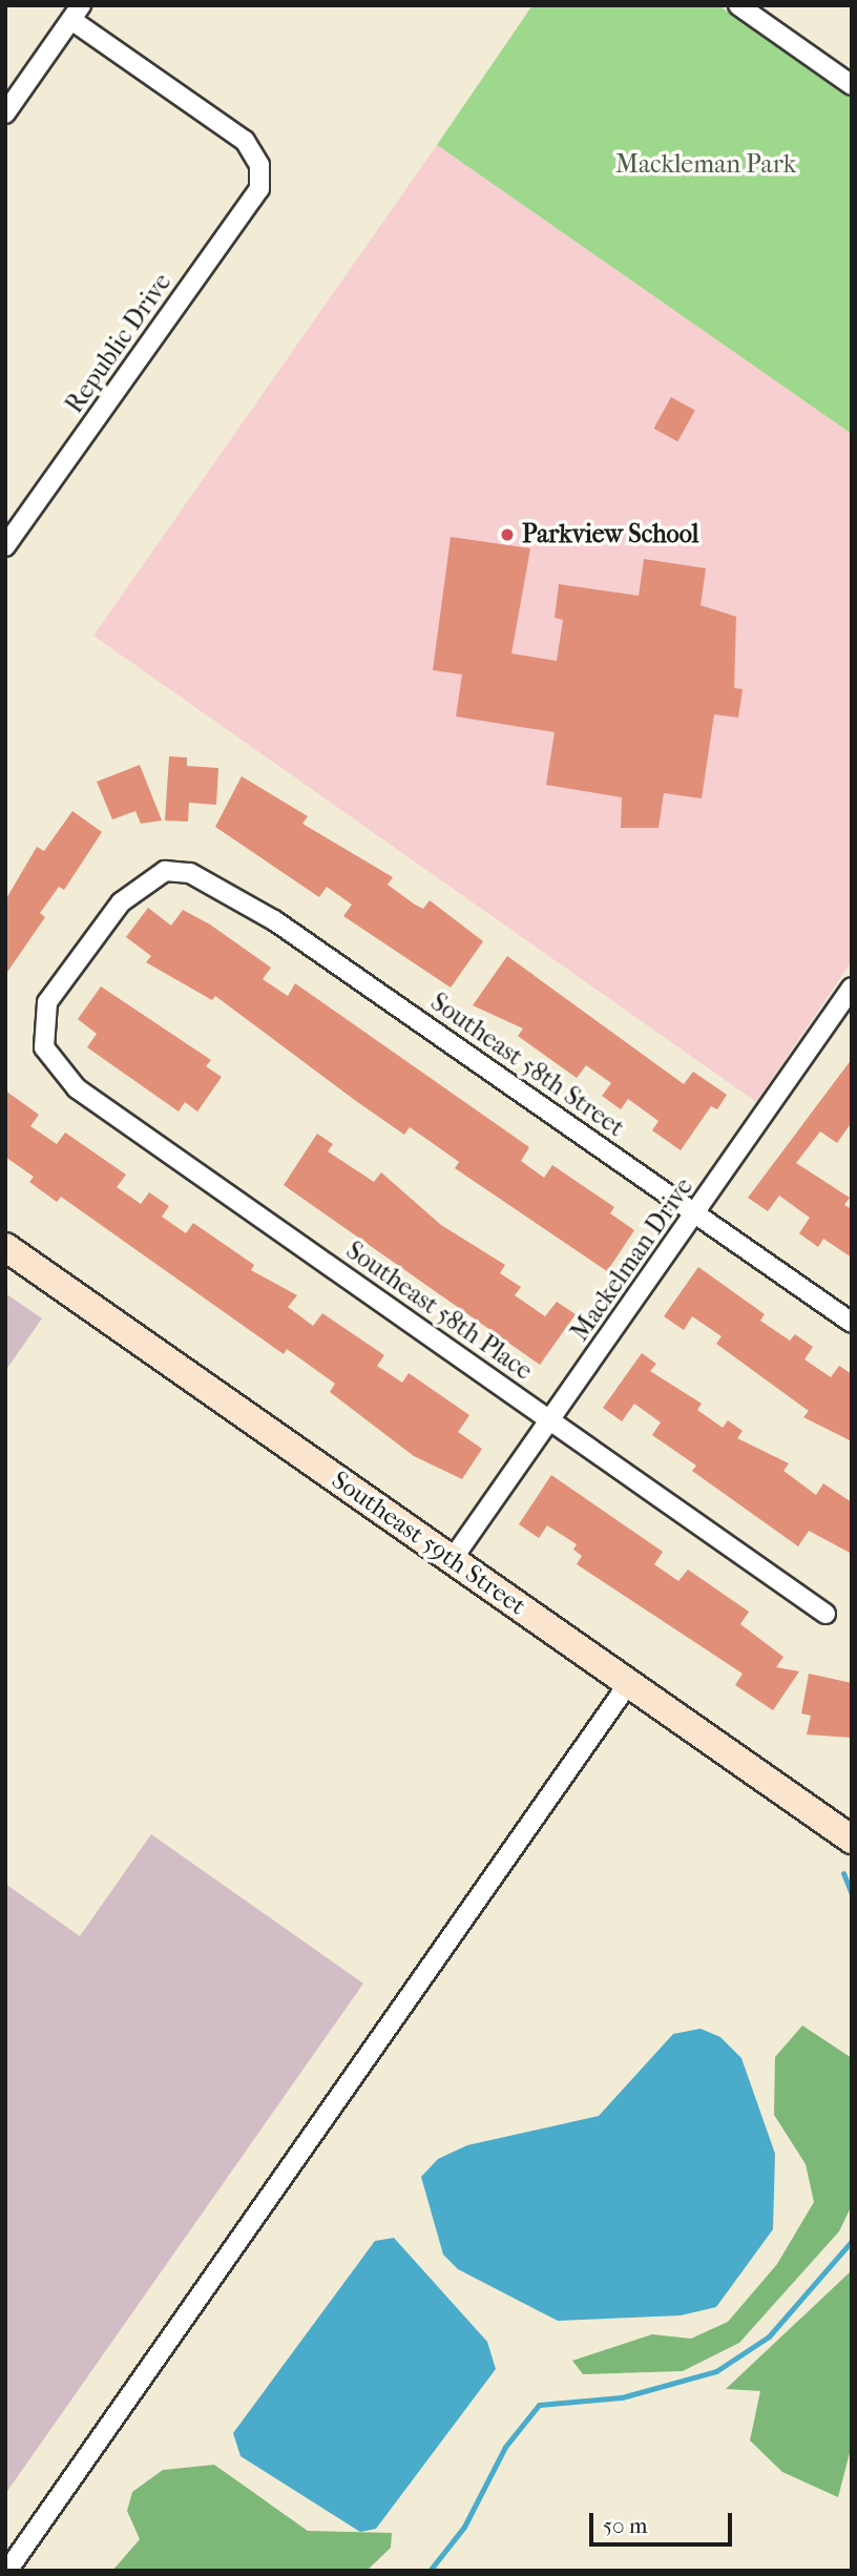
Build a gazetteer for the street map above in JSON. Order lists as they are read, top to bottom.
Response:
{
  "streets": {
    "main road": ["Southeast 59th Street"],
    "street": [
      "Republic Drive",
      "Southeast 58th Street",
      "Mackelman Drive",
      "Southeast 58th Place"
    ]
  },
  "crossings": [
    ["Southeast 58th Street", "Mackelman Drive"],
    ["Southeast 58th Street", "Southeast 58th Place"],
    ["Mackelman Drive", "Southeast 58th Place"],
    ["Mackelman Drive", "Southeast 59th Street"]
  ],
  "parks": ["Mackleman Park"],
  "places": ["Parkview School"],
  "scale_bar": "50 m"
}
